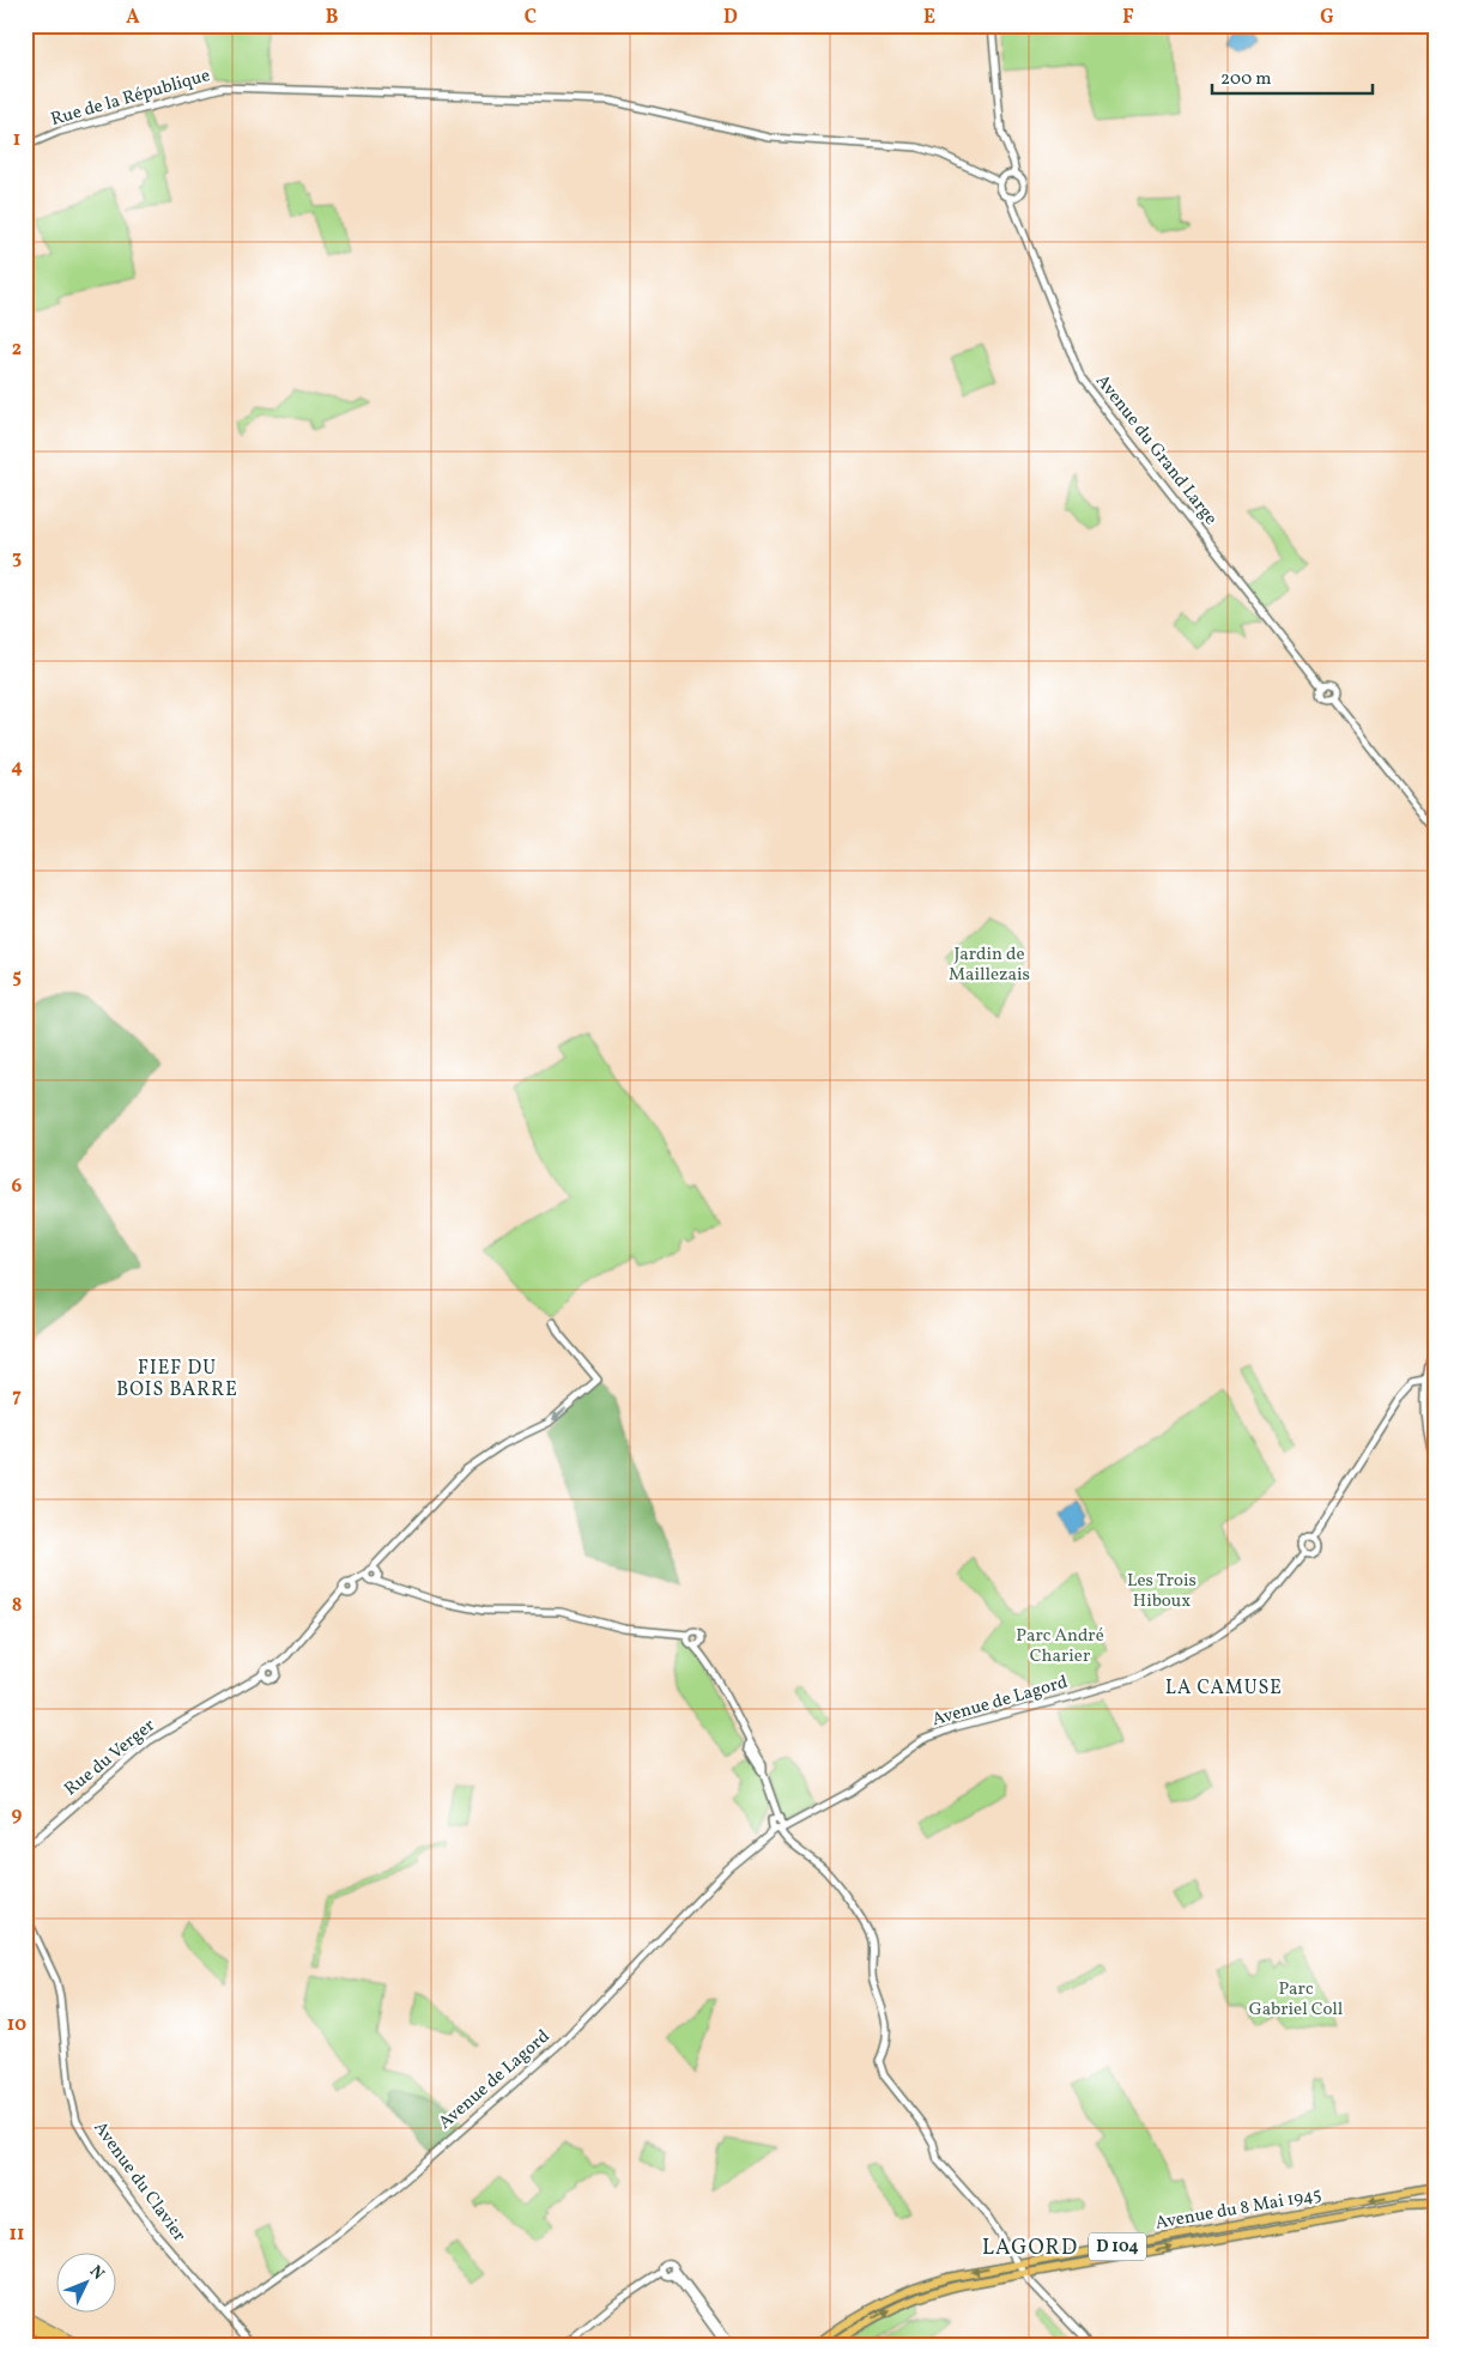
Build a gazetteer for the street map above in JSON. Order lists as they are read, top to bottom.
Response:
{
  "streets": {
    "main road": ["Avenue du 8 Mai 1945", "D 104"],
    "street": [
      "Rue de la République",
      "Avenue du Grand Large",
      "Avenue de Lagord",
      "Rue du Verger",
      "Avenue du Clavier"
    ]
  },
  "crossings": [
    ["Rue de la République", "Avenue du Grand Large"],
    ["Avenue de Lagord", "Avenue du Clavier"]
  ],
  "districts": ["FIEF DU BOIS BARRE", "LA CAMUSE", "LAGORD"],
  "parks": [
    "Jardin de Maillezais",
    "Les Trois Hiboux",
    "Parc André Charier",
    "Parc Gabriel Coll"
  ],
  "scale_bar": "200 m",
  "north": "top right",
  "grid": {
    "columns": [
      "A",
      "B",
      "C",
      "D",
      "E",
      "F",
      "G"
    ],
    "rows": [
      "1",
      "2",
      "3",
      "4",
      "5",
      "6",
      "7",
      "8",
      "9",
      "10",
      "11"
    ]
  }
}
